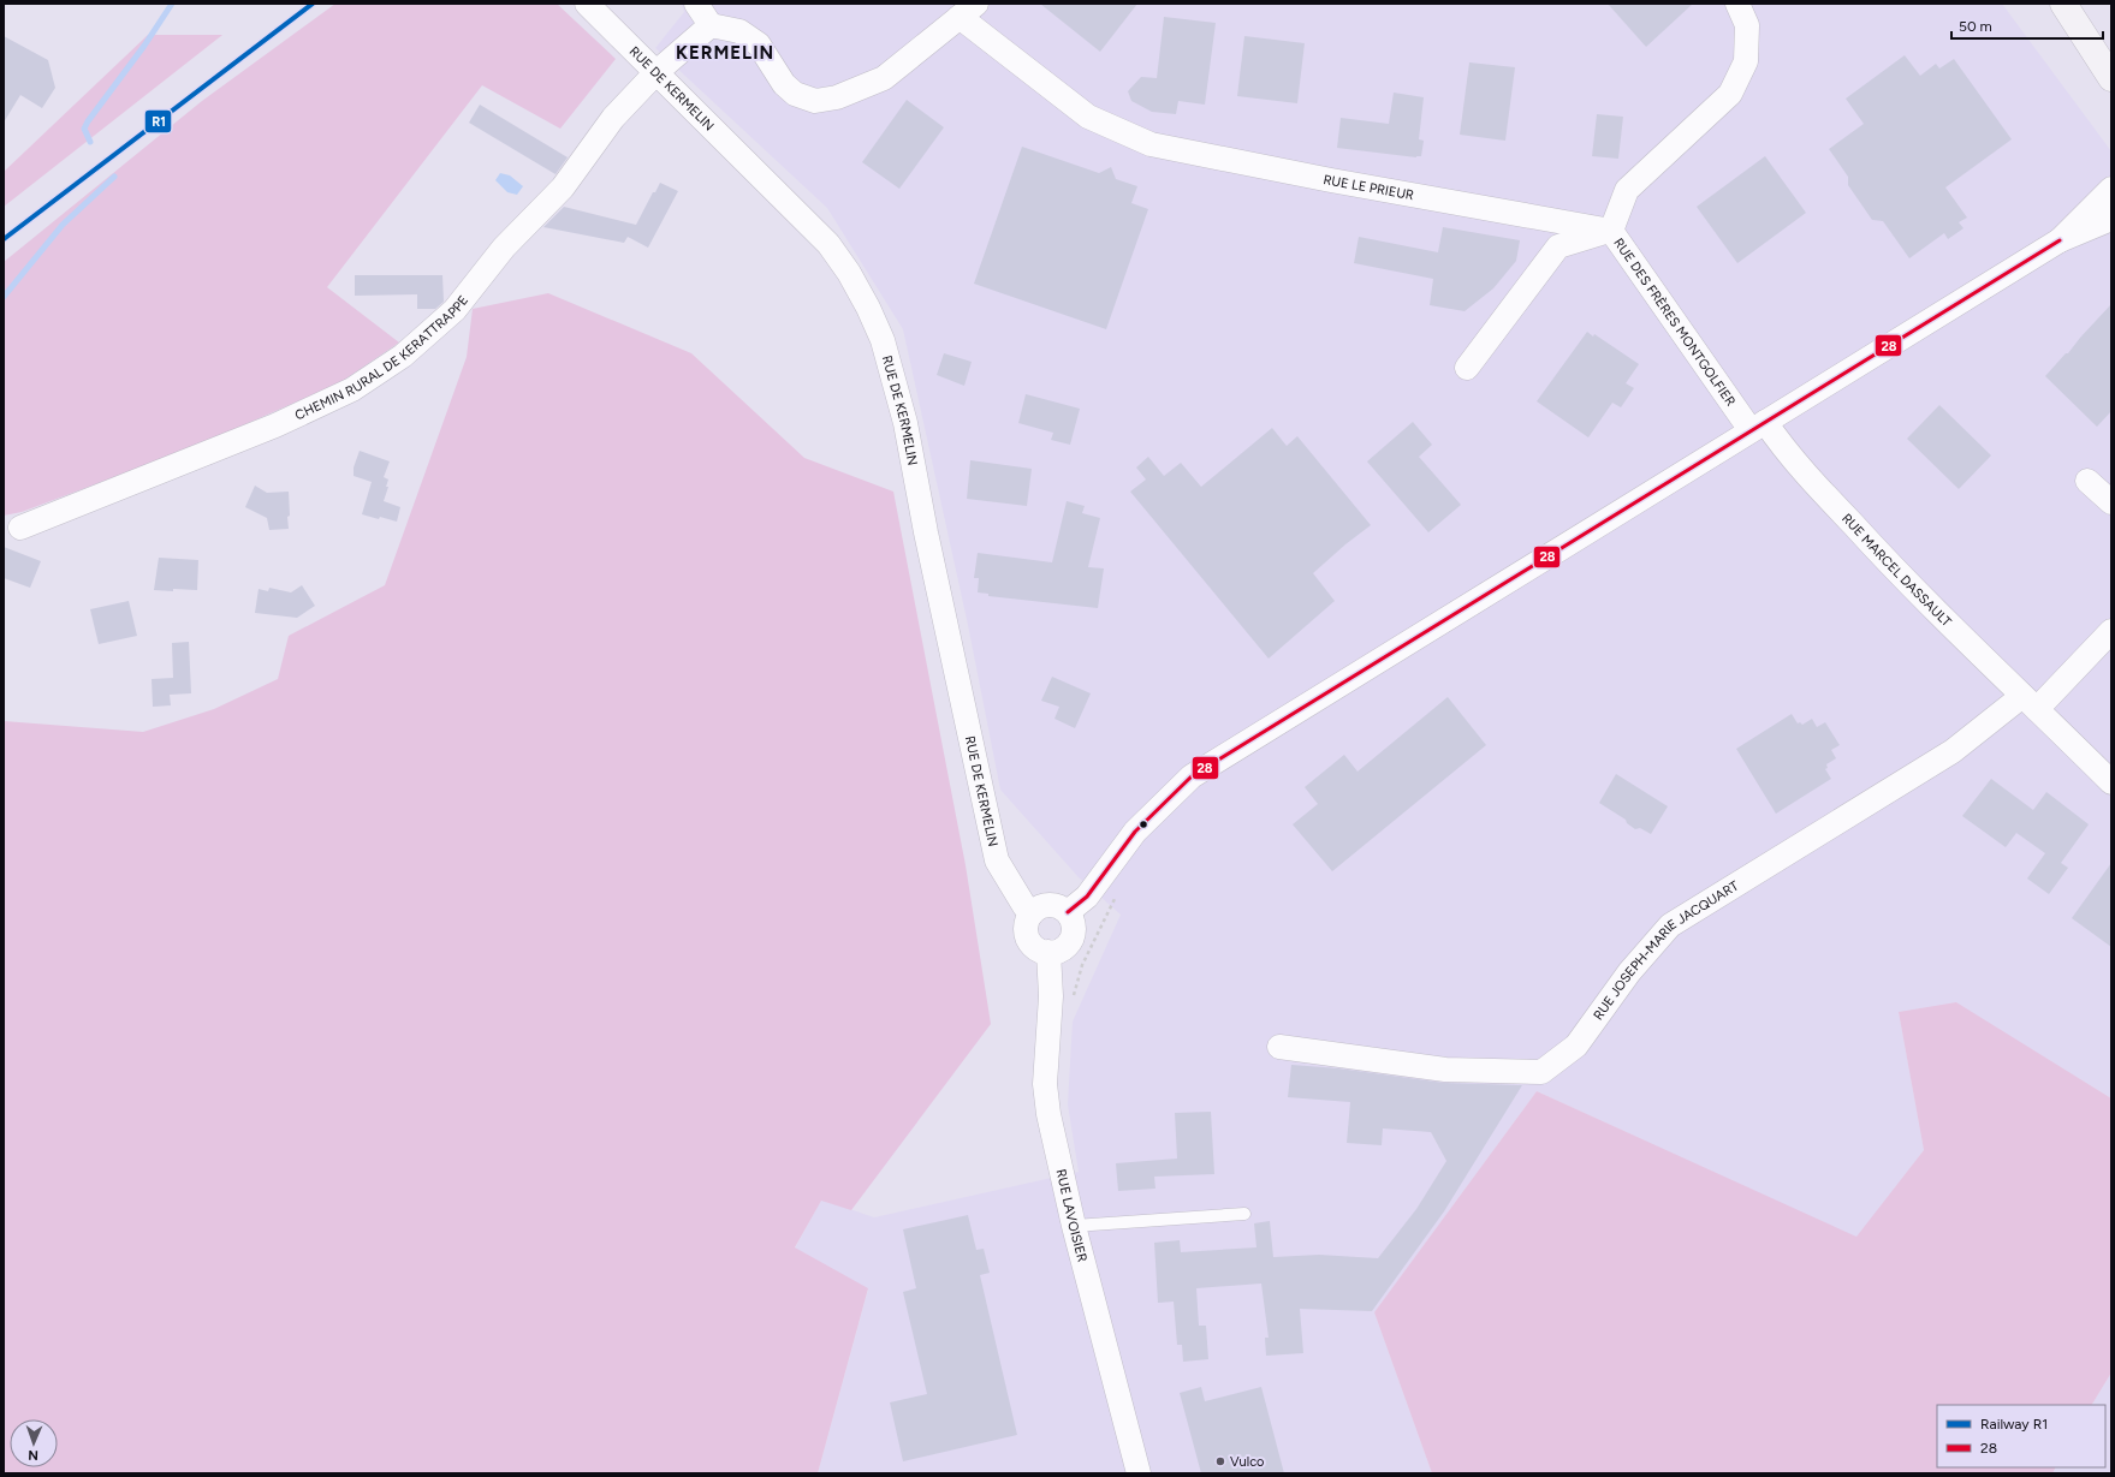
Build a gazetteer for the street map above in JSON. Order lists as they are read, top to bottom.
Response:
{
  "streets": {
    "street": [
      "RUE DE KERMELIN",
      "RUE LE PRIEUR",
      "RUE DES FRÈRES MONTGOLFIER",
      "CHEMIN RURAL DE KERATTRAPPE",
      "RUE MARCEL DASSAULT",
      "RUE JOSEPH-MARIE JACQUART",
      "RUE LAVOISIER"
    ]
  },
  "crossings": [
    ["RUE DE KERMELIN", "CHEMIN RURAL DE KERATTRAPPE"],
    ["RUE DE KERMELIN", "RUE LAVOISIER"],
    ["RUE LE PRIEUR", "RUE DES FRÈRES MONTGOLFIER"],
    ["RUE DES FRÈRES MONTGOLFIER", "RUE MARCEL DASSAULT"],
    ["RUE MARCEL DASSAULT", "RUE JOSEPH-MARIE JACQUART"]
  ],
  "districts": ["KERMELIN"],
  "places": ["Vulco"],
  "lines": ["rail line R1", "transit line 28"],
  "legend": ["Railway R1", "28"],
  "scale_bar": "50 m",
  "north": "bottom"
}
